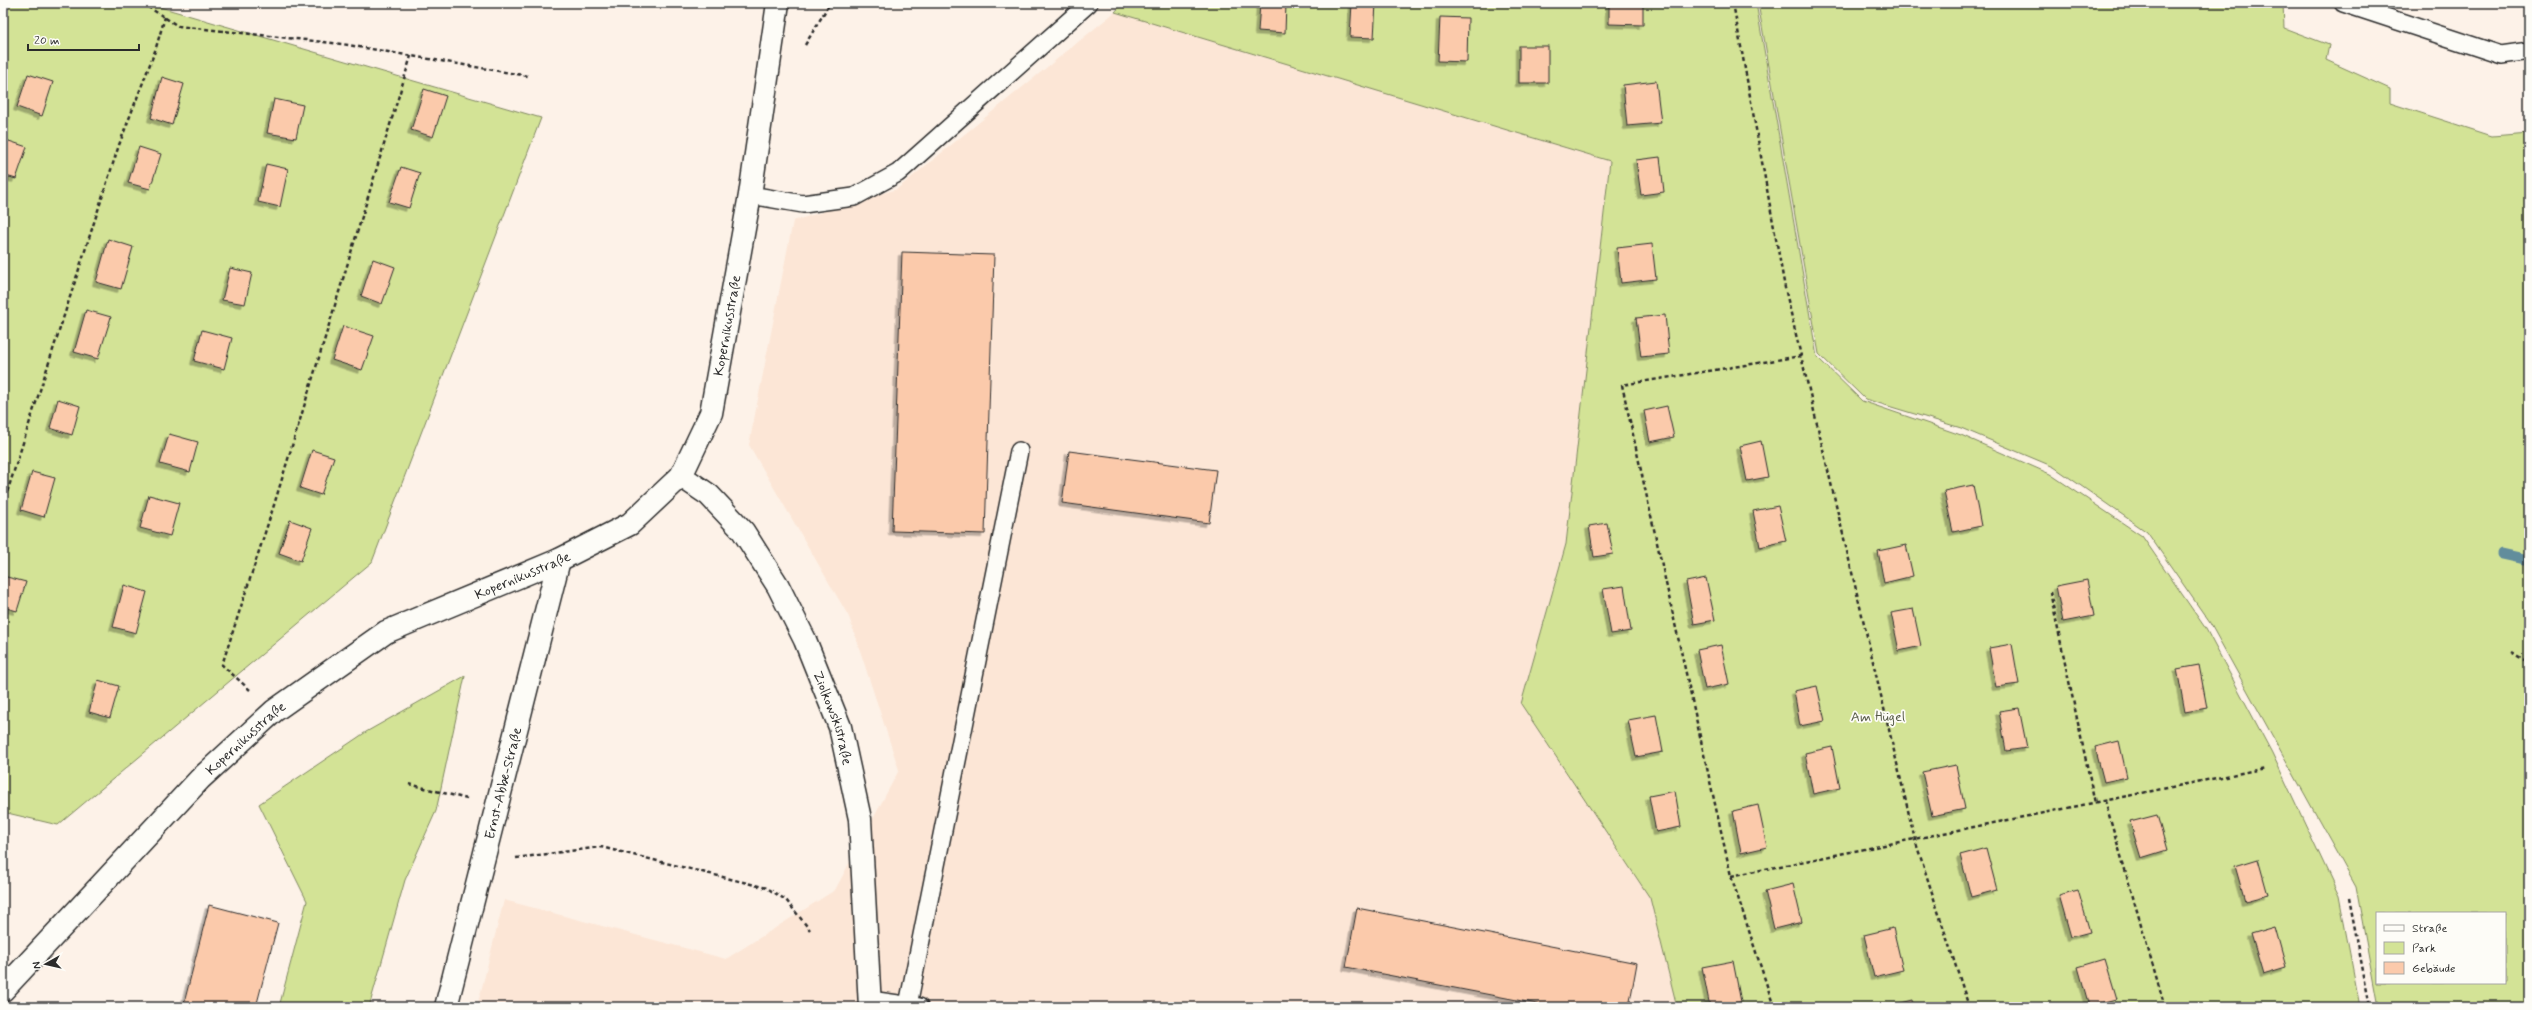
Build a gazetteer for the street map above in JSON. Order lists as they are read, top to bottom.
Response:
{
  "streets": {
    "street": ["Kopernikusstraße", "Ziolkowskistraße", "Ernst-Abbe-Straße"]
  },
  "crossings": [
    ["Kopernikusstraße", "Ziolkowskistraße"],
    ["Kopernikusstraße", "Ernst-Abbe-Straße"]
  ],
  "parks": ["Am Hügel"],
  "legend": ["Straße", "Park", "Gebäude"],
  "scale_bar": "20 m",
  "north": "left"
}
